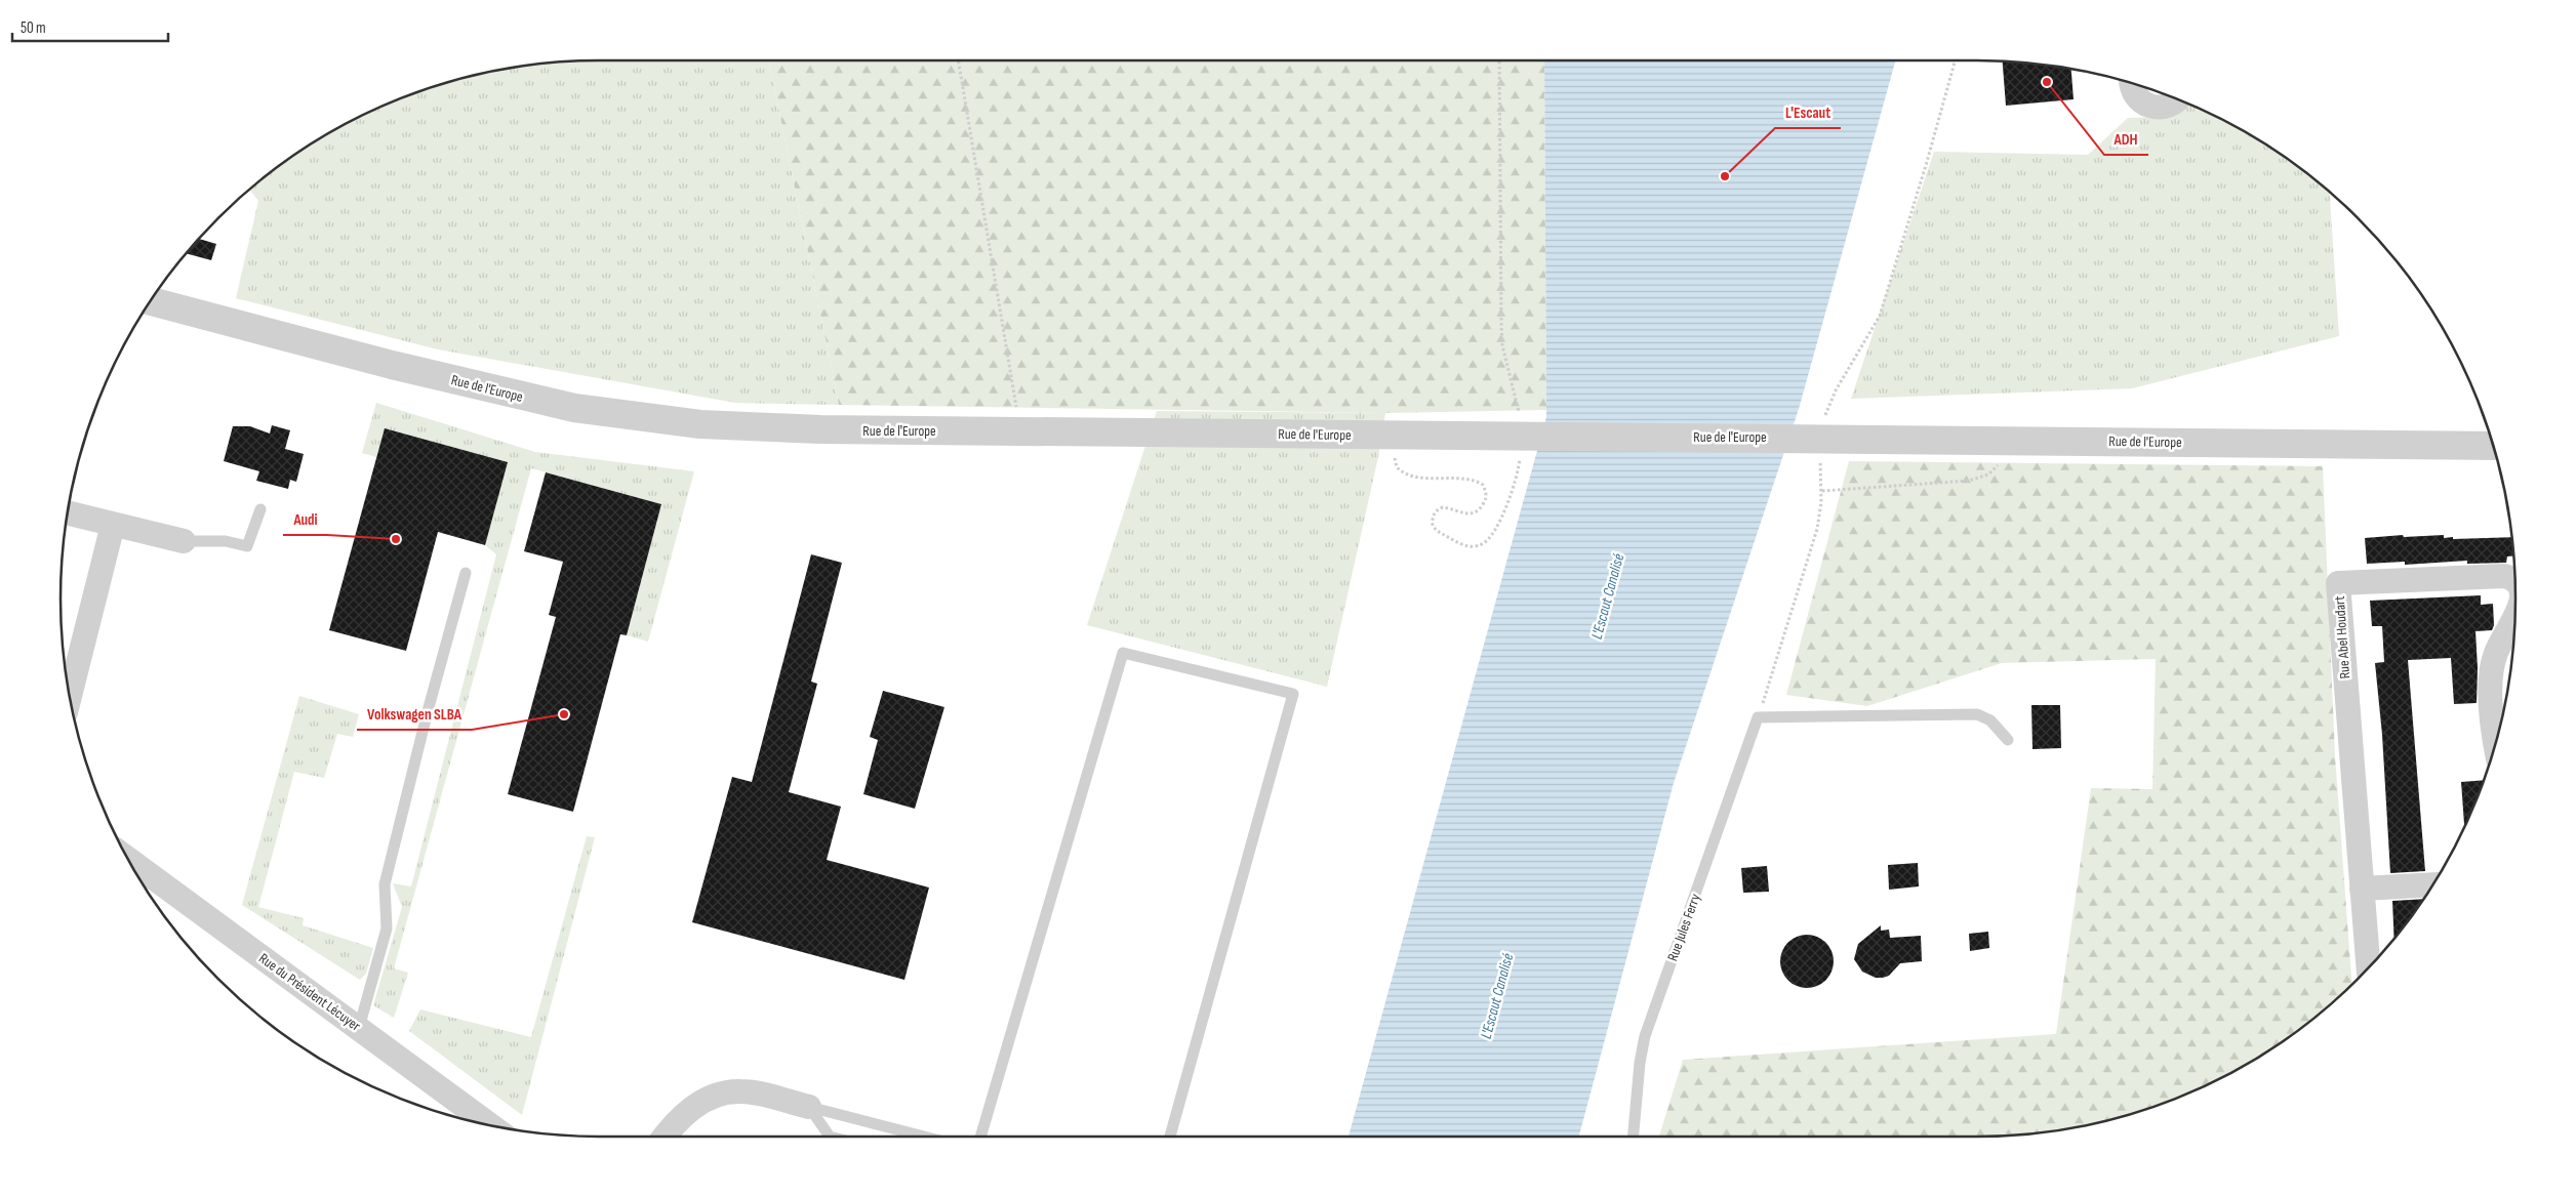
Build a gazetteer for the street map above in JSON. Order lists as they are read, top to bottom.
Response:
{
  "streets": {
    "street": ["Rue de l'Europe", "Rue Abel Houdart", "Rue du Président Lécuyer"],
    "lane": ["Rue Jules Ferry"]
  },
  "water": ["L'Escaut Canalisé"],
  "places": [
    "ADH",
    "L'Escaut",
    "Audi",
    "Volkswagen SLBA"
  ],
  "scale_bar": "50 m"
}
